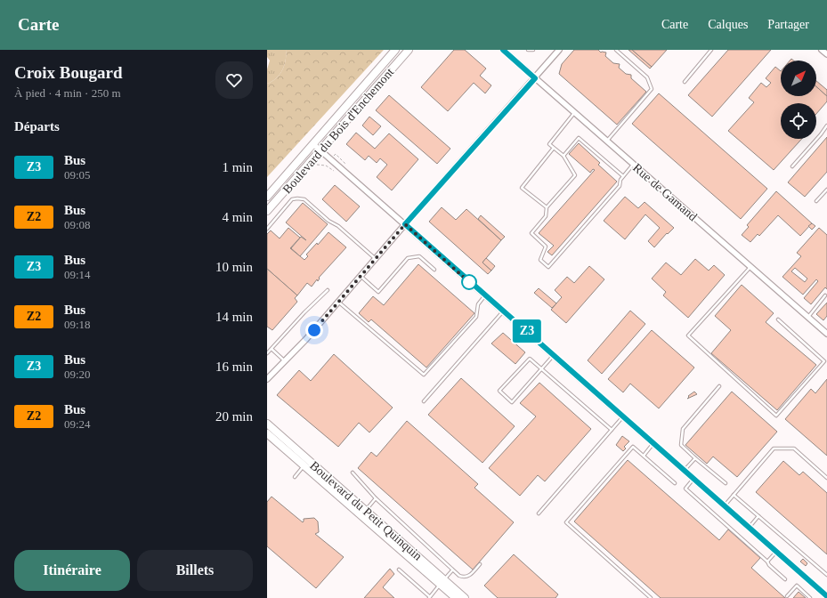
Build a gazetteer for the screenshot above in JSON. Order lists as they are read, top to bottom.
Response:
{
  "streets": {
    "main road": ["Boulevard du Bois d'Enchemont", "Boulevard du Petit Quinquin"],
    "street": ["Rue de Gamand"]
  },
  "lines": ["bus line Z3"],
  "north": "top right",
  "page": {
    "header": "Carte",
    "nav": ["Carte", "Calques", "Partager"],
    "heading": [
      ["Croix Bougard", "À pied · 4 min · 250 m"],
      "Départs"
    ],
    "on_map": "Z3",
    "list": [
      {
        "mark": "Z3",
        "name": "Bus",
        "note": "09:05",
        "value": "1 min"
      },
      {
        "mark": "Z2",
        "name": "Bus",
        "note": "09:08",
        "value": "4 min"
      },
      {
        "mark": "Z3",
        "name": "Bus",
        "note": "09:14",
        "value": "10 min"
      },
      {
        "mark": "Z2",
        "name": "Bus",
        "note": "09:18",
        "value": "14 min"
      },
      {
        "mark": "Z3",
        "name": "Bus",
        "note": "09:20",
        "value": "16 min"
      },
      {
        "mark": "Z2",
        "name": "Bus",
        "note": "09:24",
        "value": "20 min"
      }
    ],
    "buttons": ["Itinéraire", "Billets"]
  }
}
